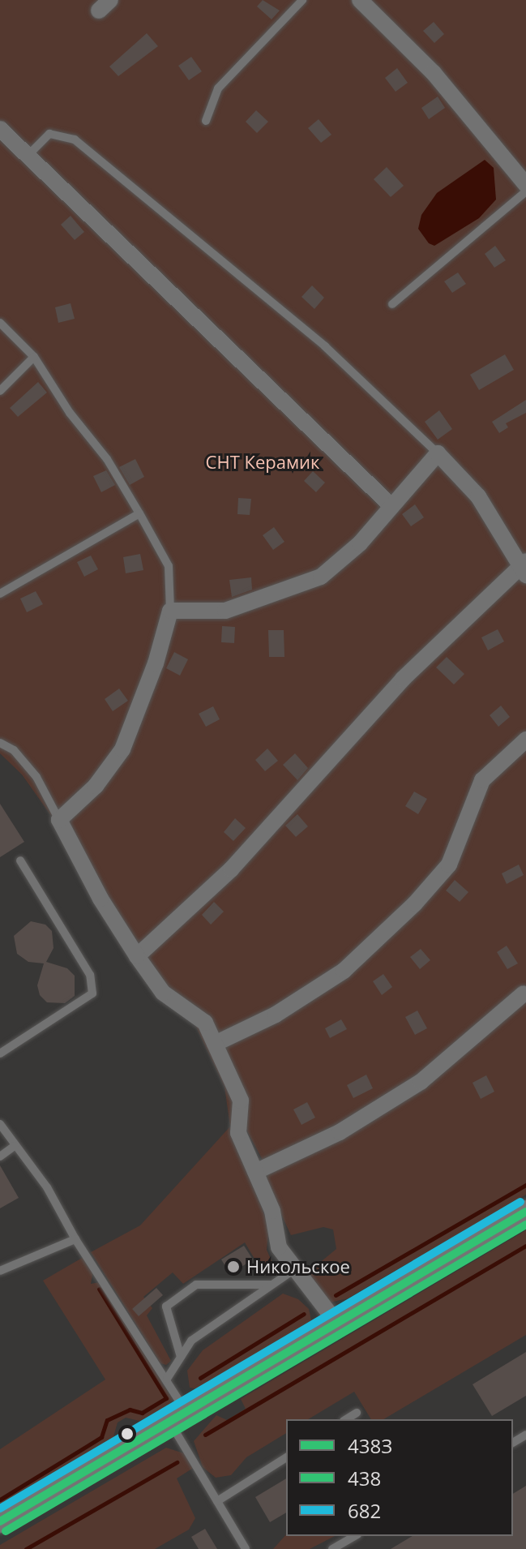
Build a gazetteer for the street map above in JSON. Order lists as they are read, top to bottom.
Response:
{
  "parks": ["СНТ Керамик"],
  "places": ["Никольское"],
  "lines": ["transit line 682", "transit line 438З", "transit line 438"],
  "legend": ["438З", "438", "682"]
}
